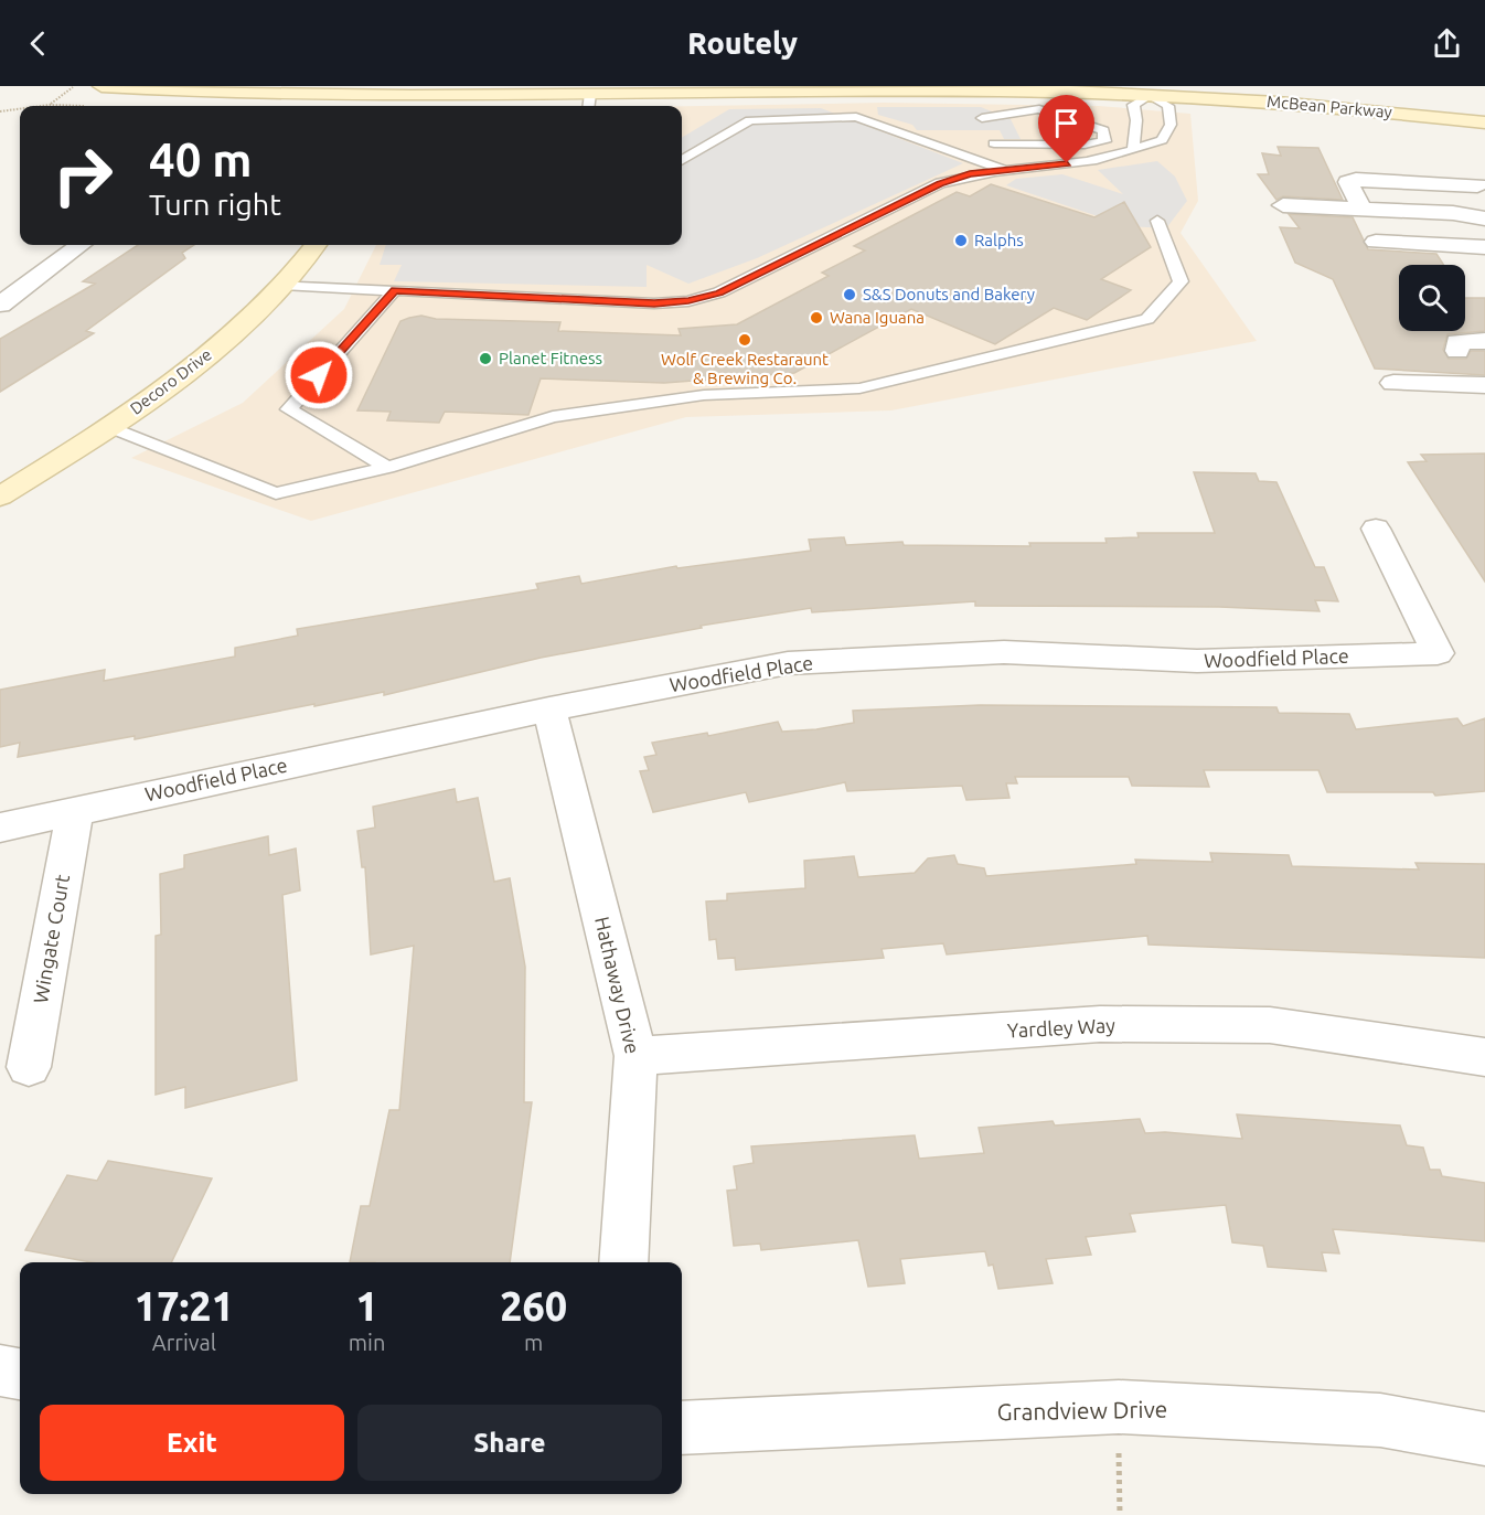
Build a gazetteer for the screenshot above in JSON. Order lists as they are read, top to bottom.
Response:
{
  "streets": {
    "main road": ["McBean Parkway", "Decoro Drive"],
    "street": [
      "Woodfield Place",
      "Wingate Court",
      "Hathaway Drive",
      "Yardley Way",
      "Grandview Drive"
    ]
  },
  "crossings": [
    ["Woodfield Place", "Wingate Court"],
    ["Woodfield Place", "Hathaway Drive"],
    ["Hathaway Drive", "Yardley Way"]
  ],
  "places": [
    "Ralphs",
    "S&S Donuts and Bakery",
    "Wana Iguana",
    "Wolf Creek Restaraunt & Brewing Co.",
    "Planet Fitness"
  ],
  "page": {
    "header": "Routely",
    "turn": ["40 m", "Turn right"],
    "eta": [
      "17:21",
      "Arrival",
      "1",
      "min",
      "260",
      "m"
    ],
    "buttons": ["Exit", "Share"]
  }
}
